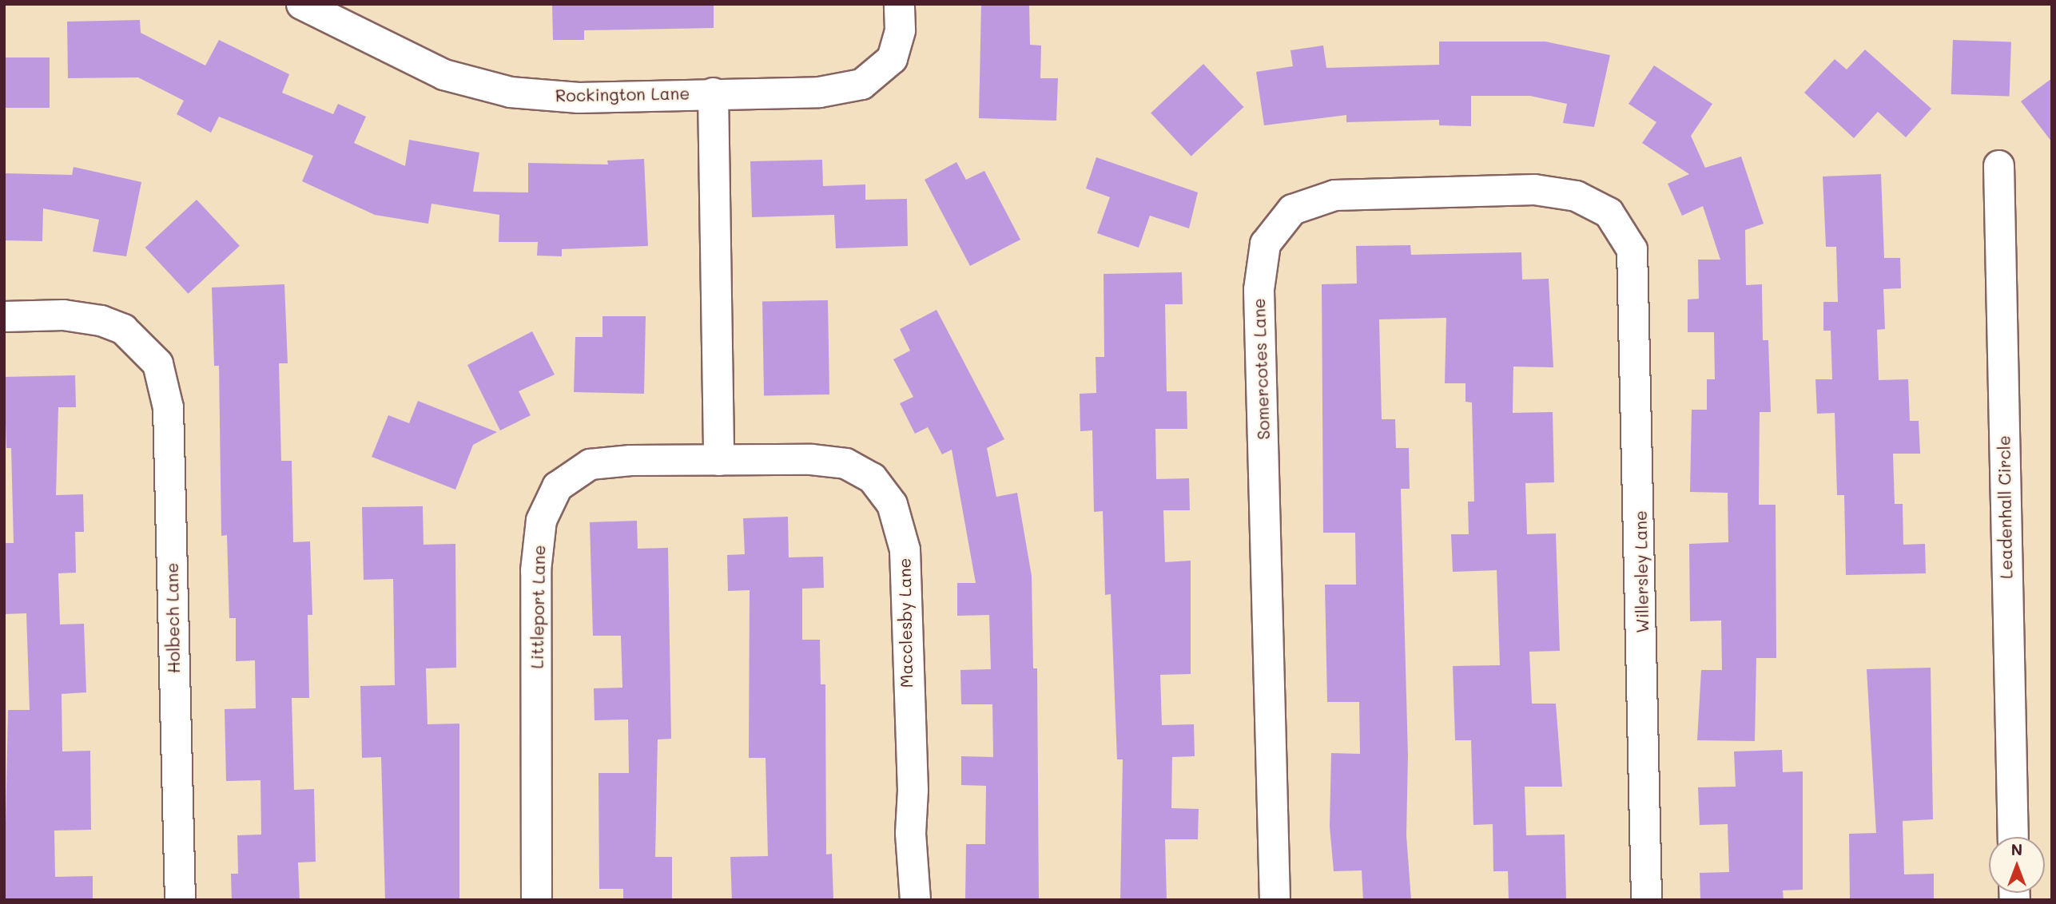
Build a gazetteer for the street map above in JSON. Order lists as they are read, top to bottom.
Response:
{
  "streets": {
    "street": [
      "Rockington Lane",
      "Somercotes Lane",
      "Leadenhall Circle",
      "Willersley Lane",
      "Littleport Lane",
      "Holbech Lane",
      "Macclesby Lane"
    ]
  },
  "crossings": [
    ["Somercotes Lane", "Willersley Lane"],
    ["Littleport Lane", "Macclesby Lane"]
  ],
  "north": "top"
}
